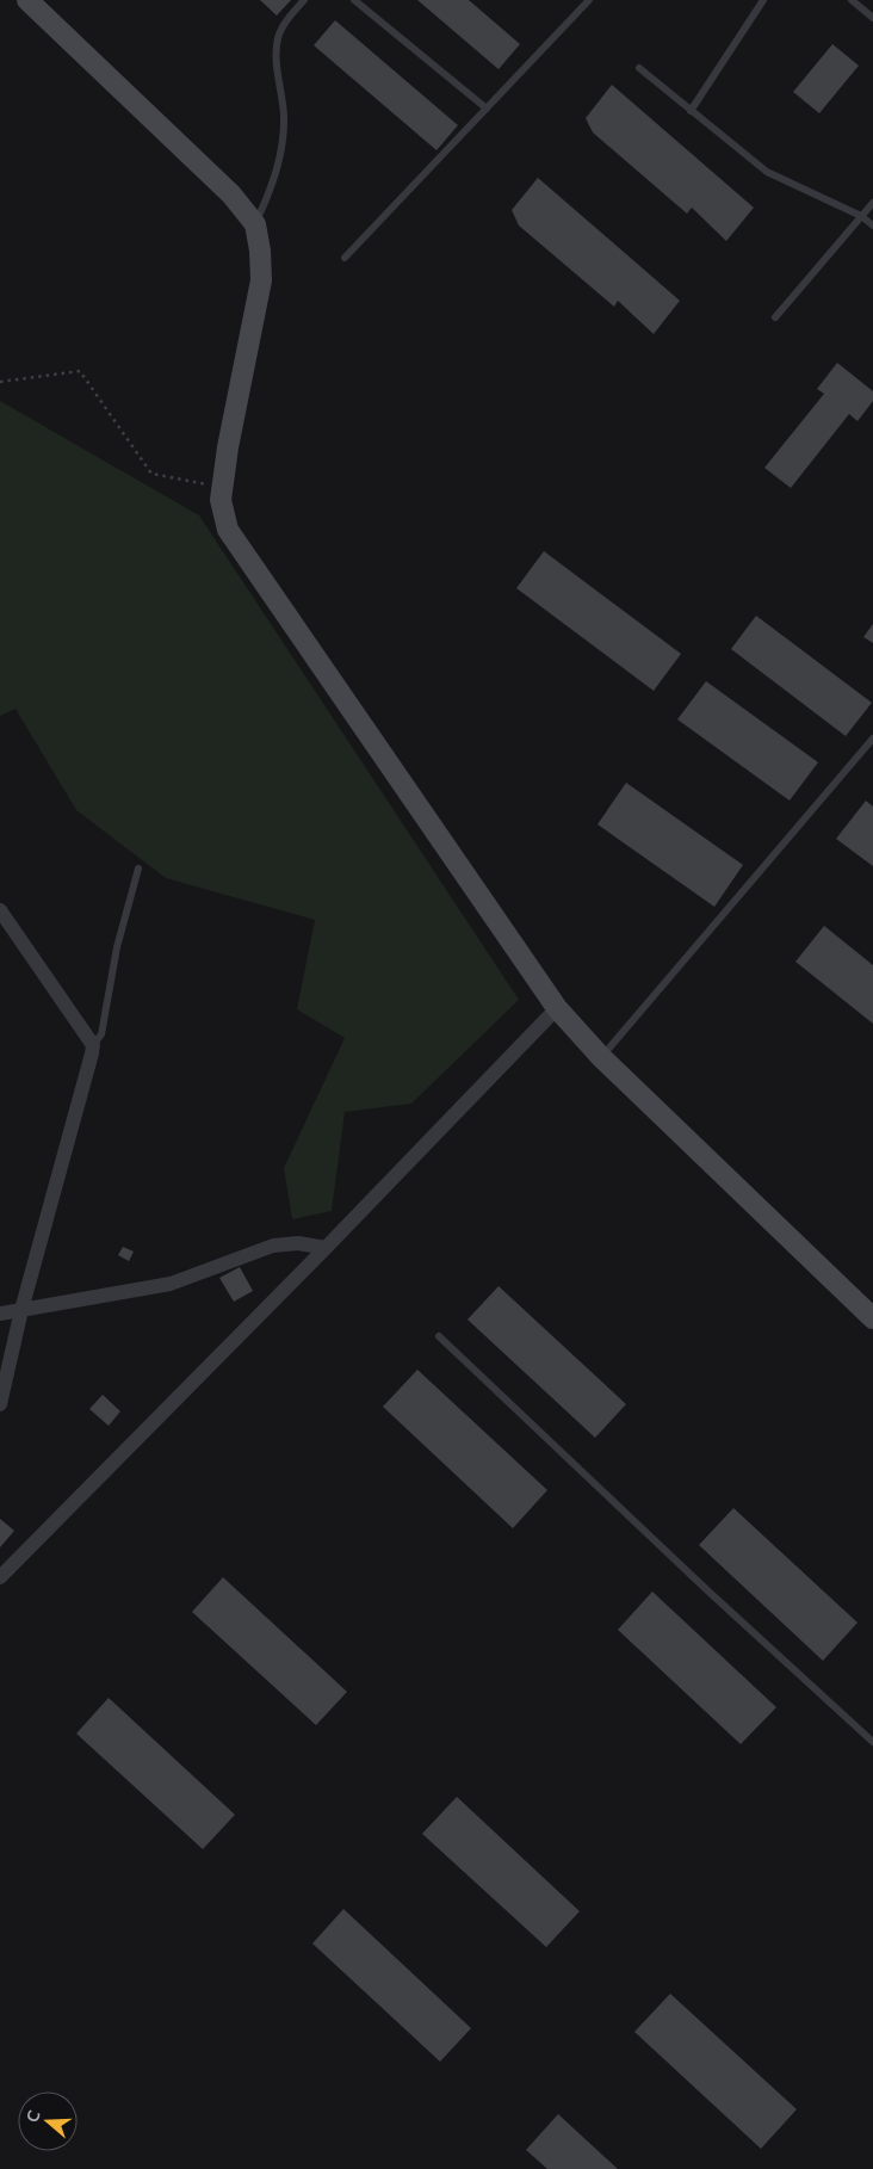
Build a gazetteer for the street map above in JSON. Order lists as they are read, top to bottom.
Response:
{
  "north": "left"
}
